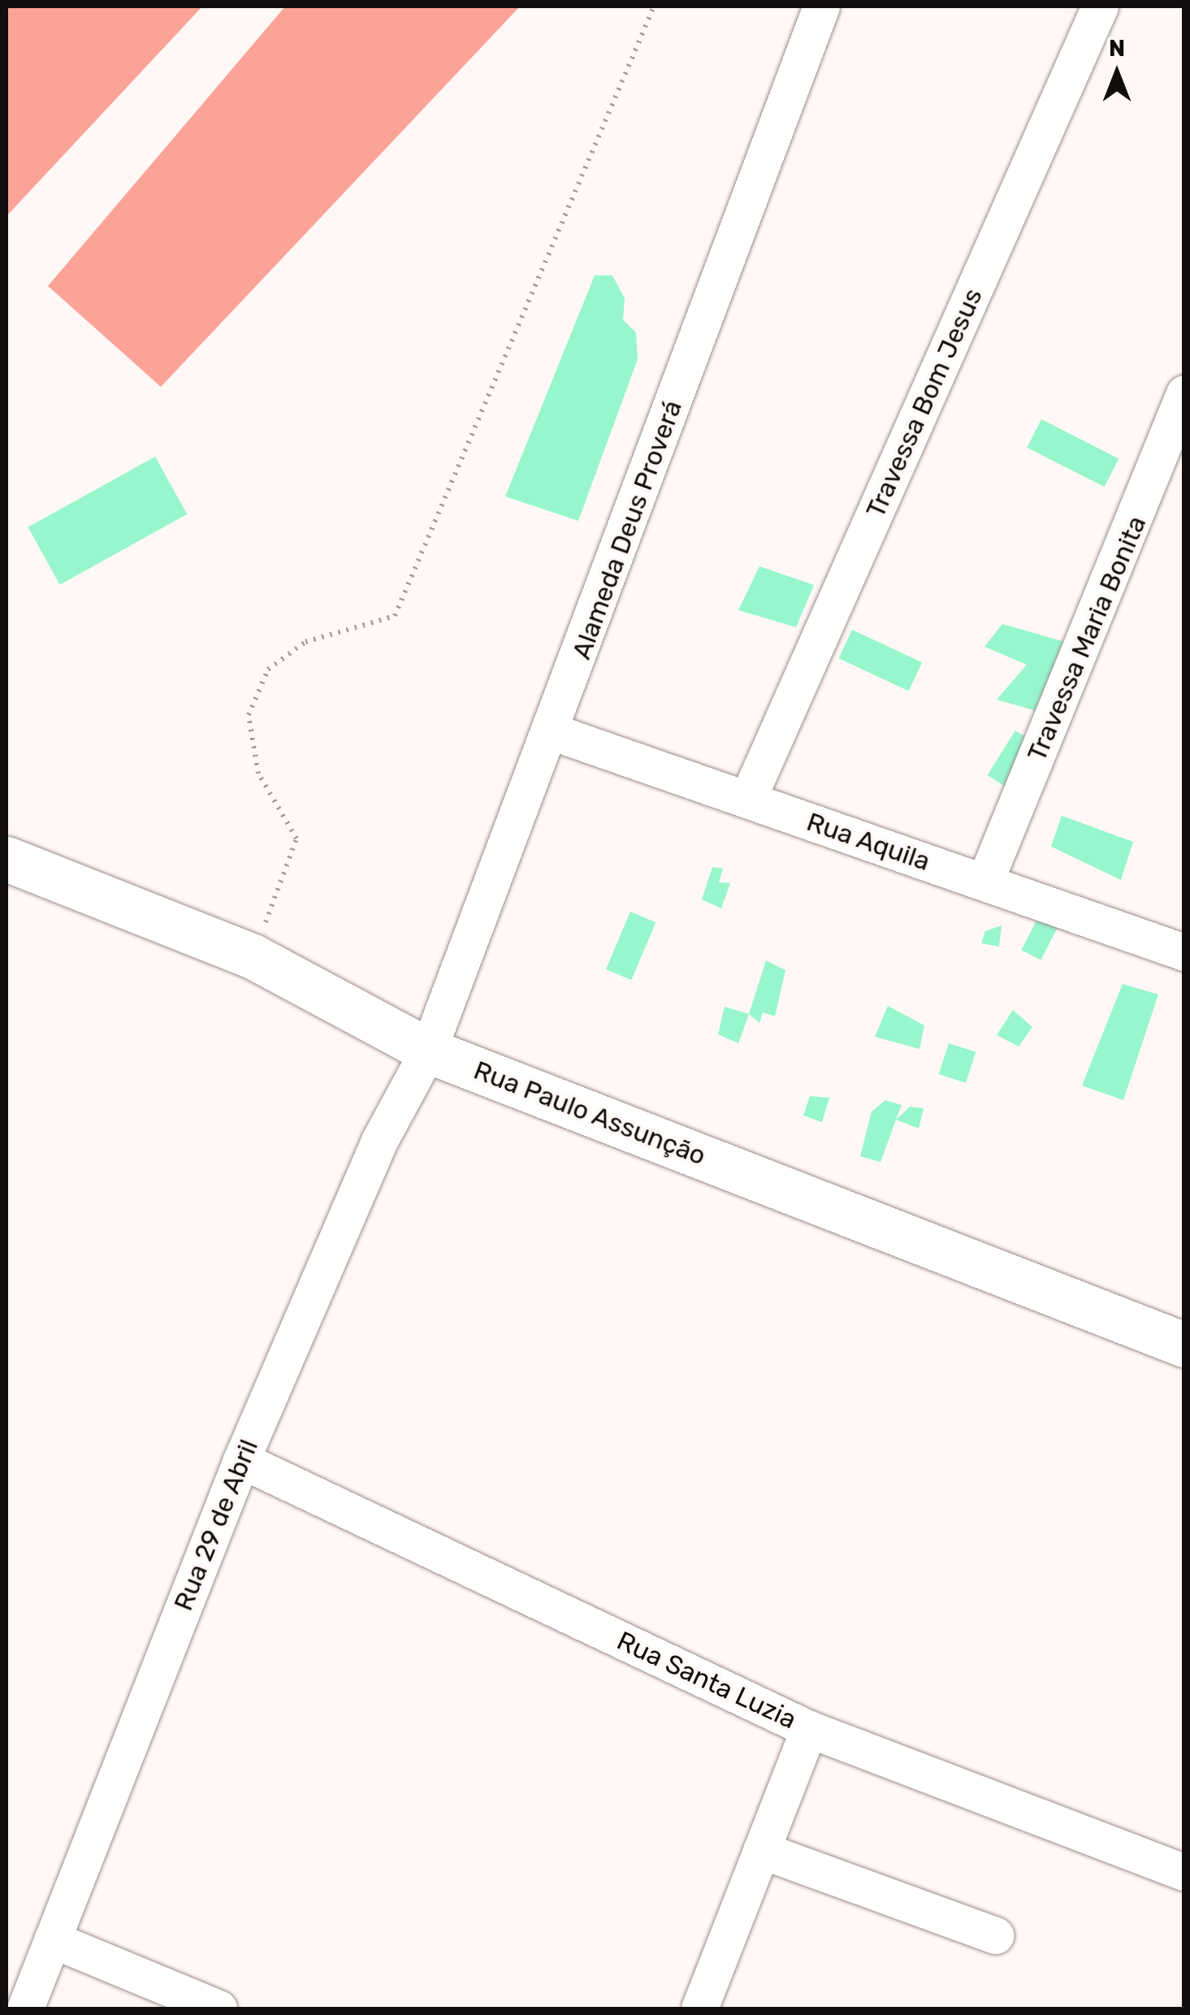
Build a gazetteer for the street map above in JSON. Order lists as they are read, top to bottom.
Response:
{
  "streets": {
    "street": [
      "Travessa Bom Jesus",
      "Alameda Deus Proverá",
      "Travessa Maria Bonita",
      "Rua Aquila",
      "Rua Paulo Assunção",
      "Rua 29 de Abril",
      "Rua Santa Luzia"
    ]
  },
  "crossings": [
    ["Travessa Bom Jesus", "Rua Aquila"],
    ["Alameda Deus Proverá", "Rua Aquila"],
    ["Alameda Deus Proverá", "Rua Paulo Assunção"],
    ["Alameda Deus Proverá", "Rua 29 de Abril"],
    ["Travessa Maria Bonita", "Rua Aquila"],
    ["Rua Paulo Assunção", "Rua 29 de Abril"],
    ["Rua 29 de Abril", "Rua Santa Luzia"]
  ],
  "north": "top"
}
